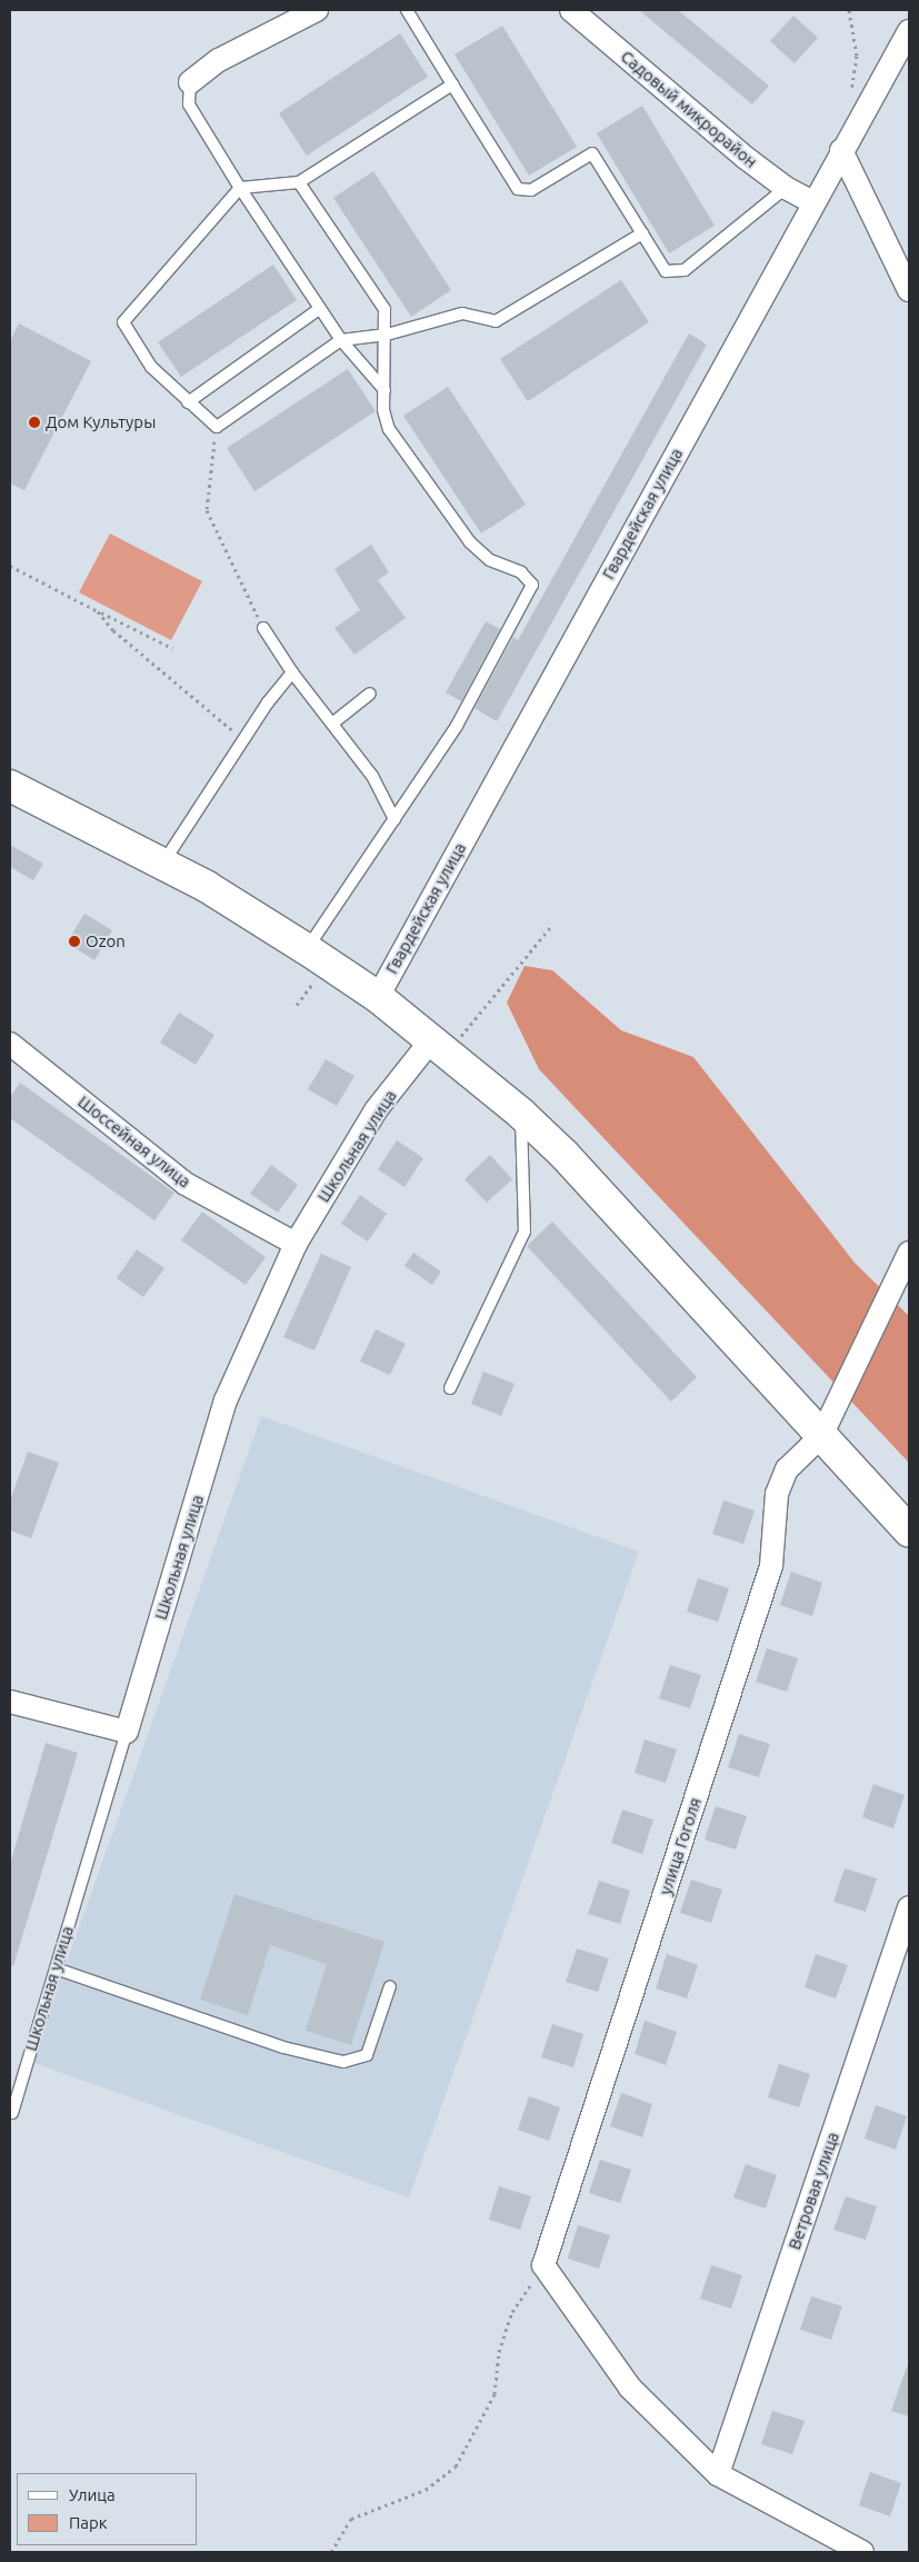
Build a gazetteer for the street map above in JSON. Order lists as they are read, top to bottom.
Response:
{
  "streets": {
    "street": [
      "Садовый микрорайон",
      "Гвардейская улица",
      "Шоссейная улица",
      "Школьная улица",
      "улица Гоголя",
      "Ветровая улица"
    ]
  },
  "crossings": [
    ["Садовый микрорайон", "Гвардейская улица"],
    ["Шоссейная улица", "Школьная улица"]
  ],
  "places": ["Дом Культуры", "Ozon"],
  "legend": ["Улица", "Парк"]
}
